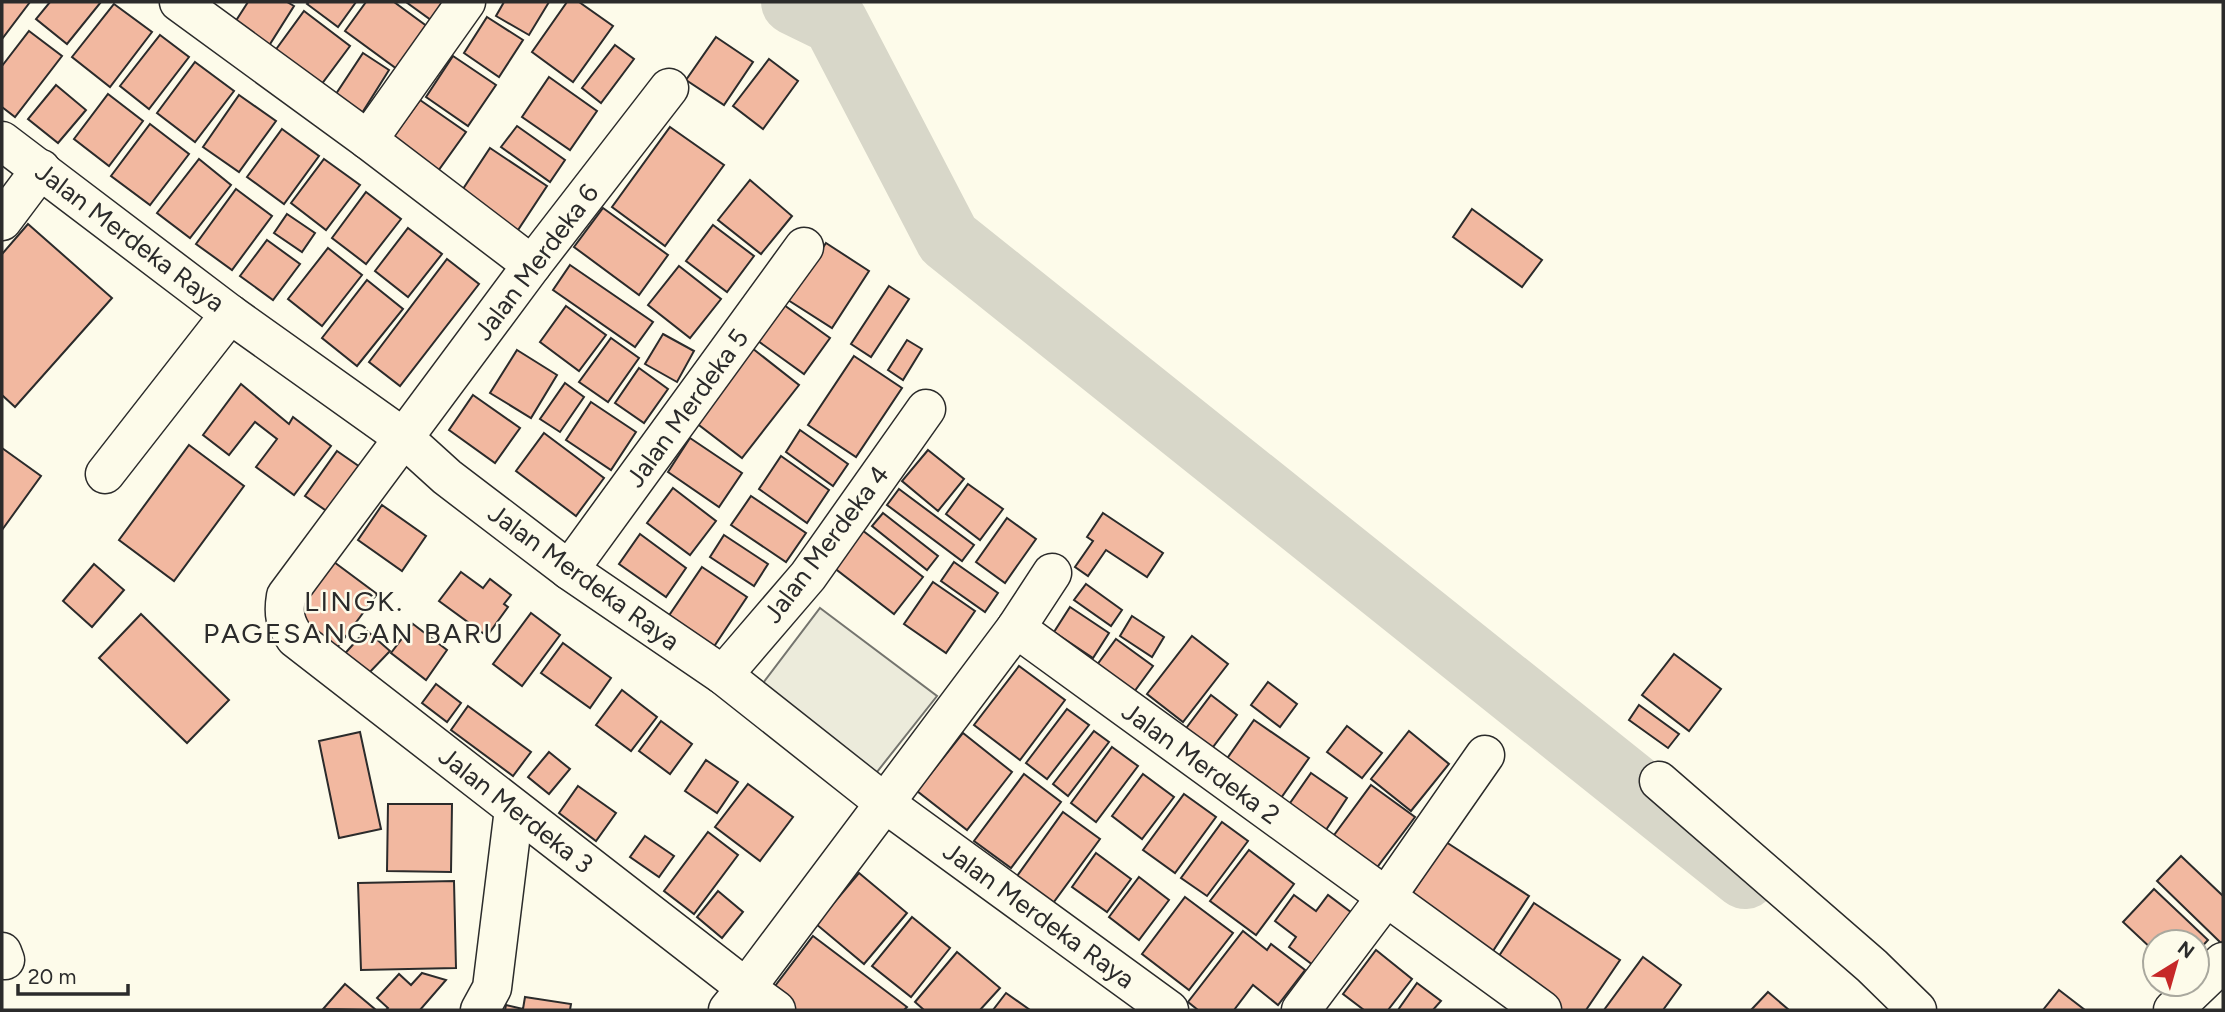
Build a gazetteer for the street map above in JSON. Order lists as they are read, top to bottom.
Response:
{
  "streets": {
    "street": [
      "Jalan Merdeka Raya",
      "Jalan Merdeka 6",
      "Jalan Merdeka 5",
      "Jalan Merdeka 4",
      "Jalan Merdeka 2",
      "Jalan Merdeka 3"
    ]
  },
  "crossings": [
    ["Jalan Merdeka Raya", "Jalan Merdeka 6"],
    ["Jalan Merdeka Raya", "Jalan Merdeka 5"],
    ["Jalan Merdeka Raya", "Jalan Merdeka 4"],
    ["Jalan Merdeka Raya", "Jalan Merdeka 3"],
    ["Jalan Merdeka 6", "Jalan Merdeka 3"]
  ],
  "districts": ["LINGK. PAGESANGAN BARU"],
  "scale_bar": "20 m",
  "north": "top right"
}
